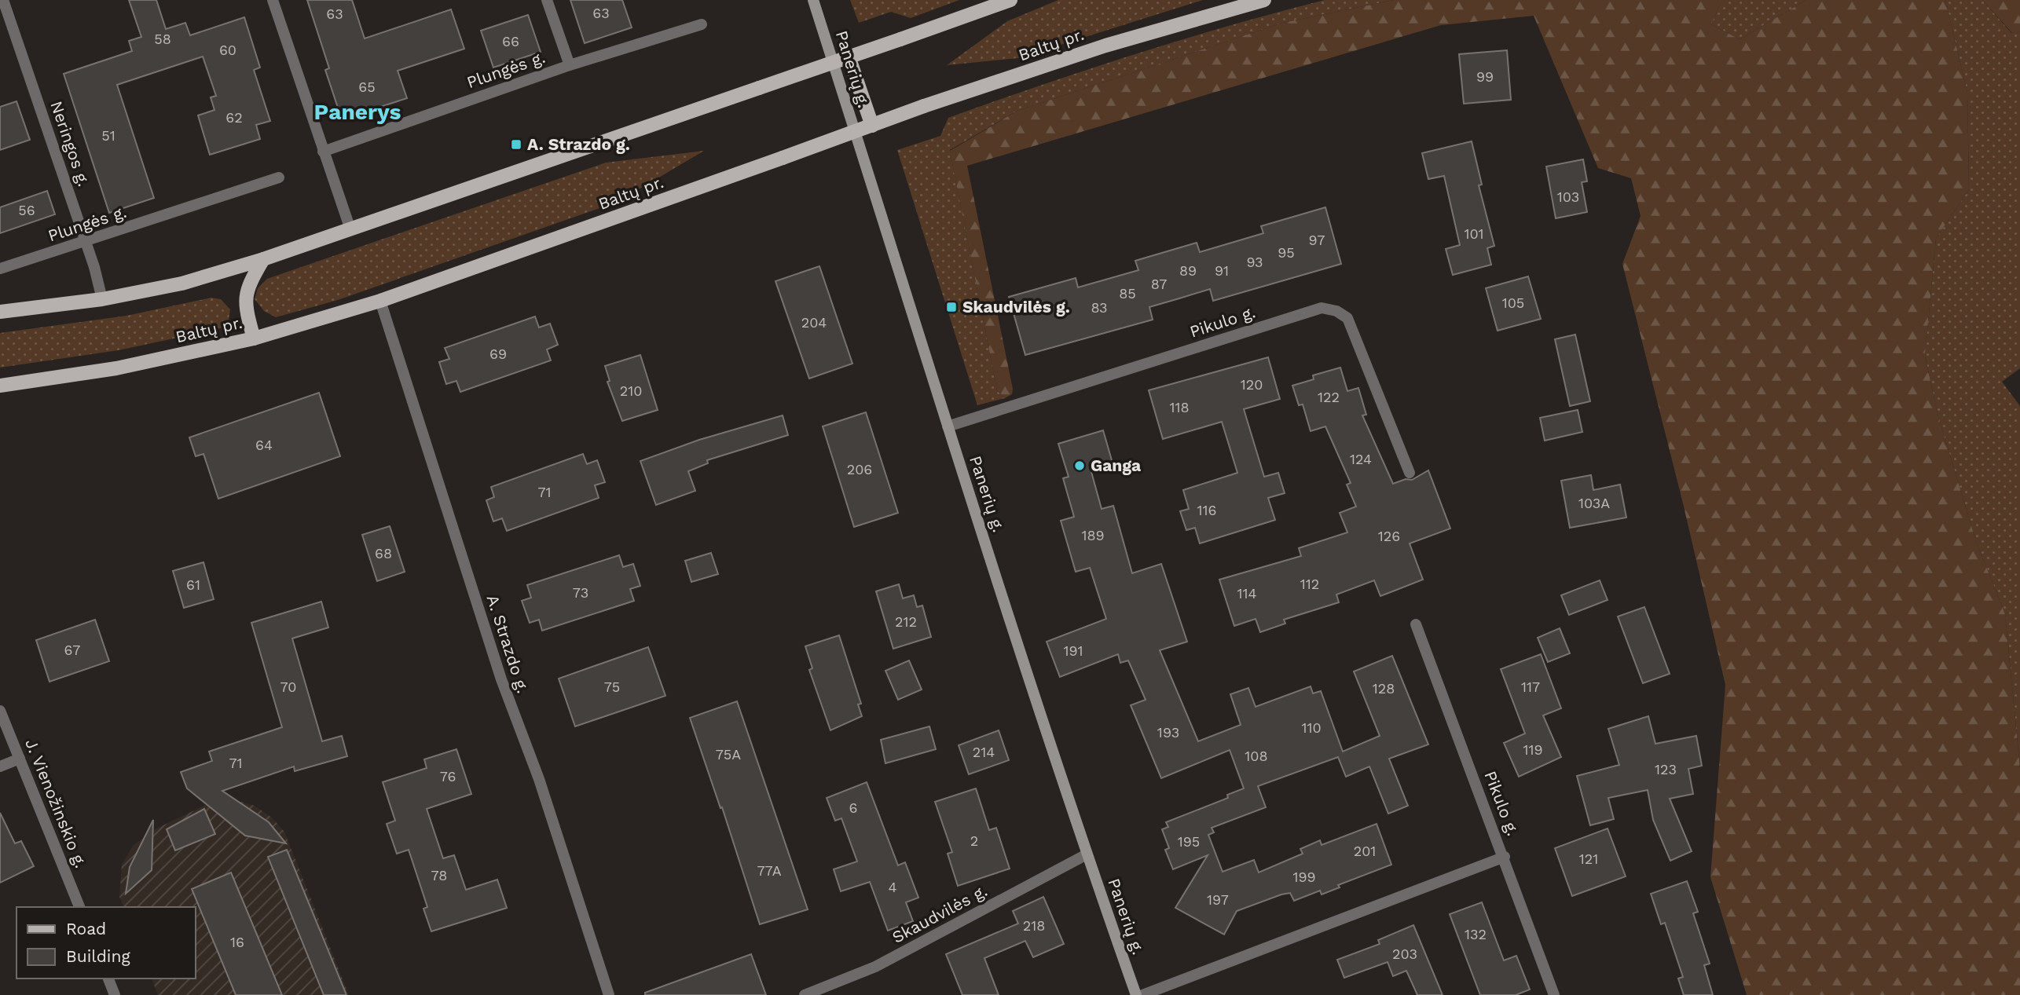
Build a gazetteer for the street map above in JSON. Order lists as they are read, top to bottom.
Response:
{
  "streets": {
    "main road": ["Baltų pr.", "Panerių g."],
    "street": [
      "Plungės g.",
      "Neringos g.",
      "Pikulo g.",
      "A. Strazdo g.",
      "J. Vienožinskio g.",
      "Skaudvilės g."
    ]
  },
  "crossings": [
    ["Baltų pr.", "A. Strazdo g."],
    ["Panerių g.", "Pikulo g."],
    ["Panerių g.", "Skaudvilės g."],
    ["Plungės g.", "Neringos g."]
  ],
  "districts": ["Panerys"],
  "places": {
    "transit": ["A. Strazdo g.", "Skaudvilės g."],
    "other": ["Ganga"]
  },
  "house_numbers": [
    "63",
    "63",
    "58",
    "66",
    "60",
    "99",
    "65",
    "62",
    "51",
    "103",
    "56",
    "101",
    "97",
    "95",
    "93",
    "89",
    "91",
    "87",
    "85",
    "105",
    "83",
    "204",
    "69",
    "120",
    "210",
    "122",
    "118",
    "64",
    "124",
    "206",
    "71",
    "103A",
    "116",
    "189",
    "126",
    "68",
    "112",
    "61",
    "73",
    "114",
    "212",
    "67",
    "191",
    "70",
    "75",
    "117",
    "128",
    "110",
    "193",
    "119",
    "214",
    "75A",
    "108",
    "71",
    "123",
    "76",
    "6",
    "2",
    "195",
    "201",
    "121",
    "77A",
    "78",
    "199",
    "4",
    "197",
    "218",
    "132",
    "16",
    "203"
  ],
  "legend": ["Road", "Building"]
}
